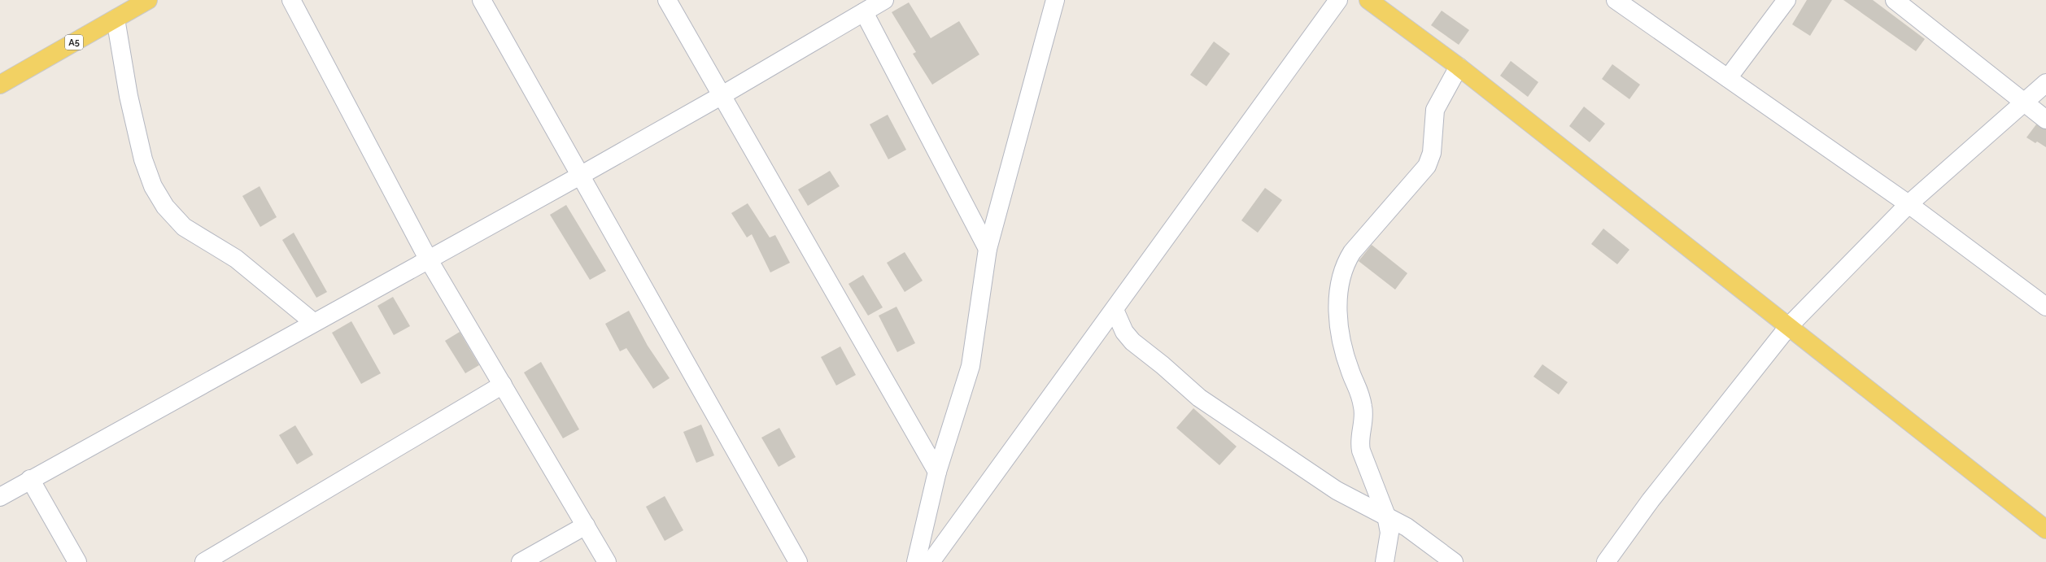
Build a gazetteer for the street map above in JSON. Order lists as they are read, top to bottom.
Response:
{
  "streets": {
    "main road": ["A5"]
  }
}
